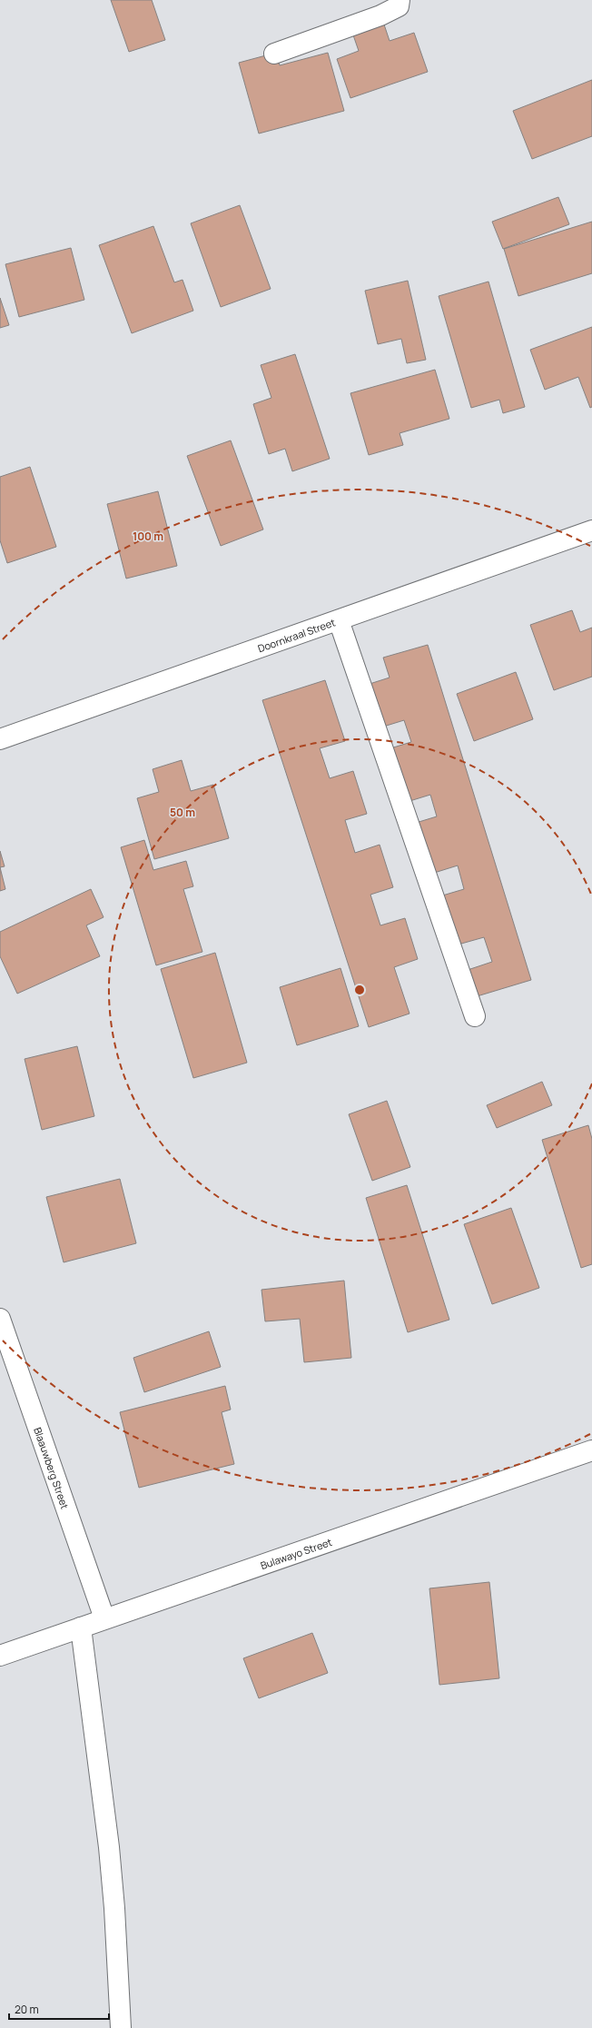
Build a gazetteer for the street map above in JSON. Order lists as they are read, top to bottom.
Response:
{
  "streets": {
    "street": ["Doornkraal Street", "Blaauwberg Street", "Bulawayo Street"]
  },
  "crossings": [
    ["Blaauwberg Street", "Bulawayo Street"]
  ],
  "scale_bar": "20 m",
  "rings": ["100 m", "50 m"]
}
